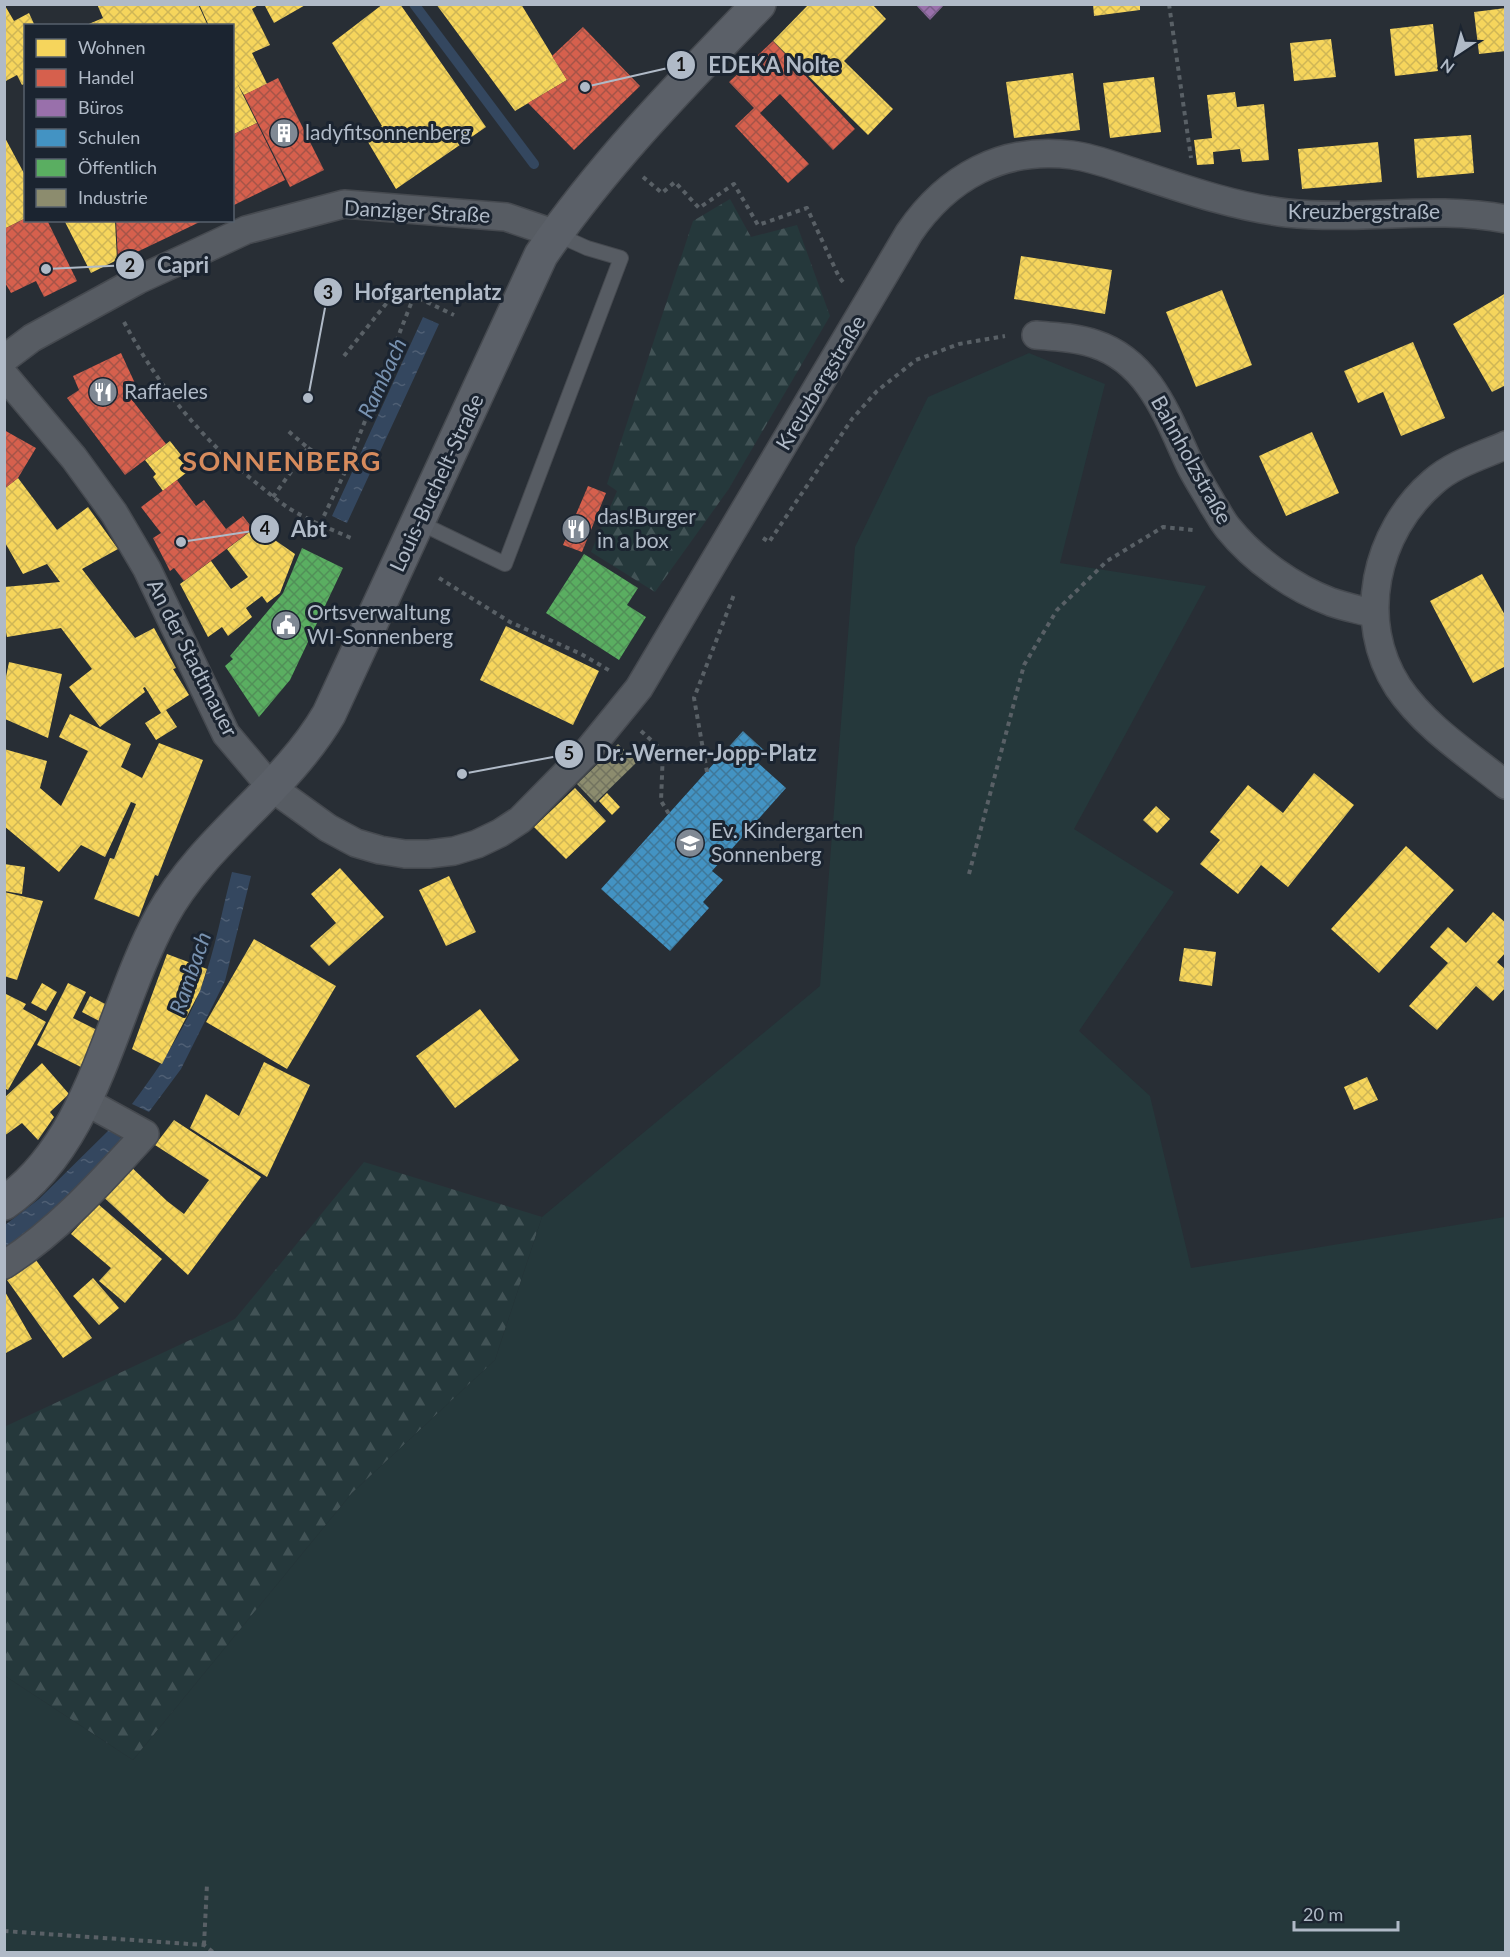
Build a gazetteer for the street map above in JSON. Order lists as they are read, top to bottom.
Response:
{
  "streets": {
    "main road": ["Louis-Buchelt-Straße"],
    "street": [
      "Danziger Straße",
      "Kreuzbergstraße",
      "Bahnholzstraße",
      "An der Stadtmauer"
    ]
  },
  "crossings": [
    ["Danziger Straße", "Louis-Buchelt-Straße"],
    ["Kreuzbergstraße", "Louis-Buchelt-Straße"],
    ["Kreuzbergstraße", "An der Stadtmauer"],
    ["Louis-Buchelt-Straße", "An der Stadtmauer"]
  ],
  "districts": ["SONNENBERG"],
  "water": ["Rambach"],
  "places": {
    "other": [
      "EDEKA Nolte",
      "Capri",
      "Hofgartenplatz",
      "Abt",
      "Dr.-Werner-Jopp-Platz"
    ],
    "building": ["ladyfitsonnenberg"],
    "restaurant": ["Raffaeles", "das!Burger in a box"],
    "public building": ["Ortsverwaltung WI-Sonnenberg"],
    "school or university": ["Ev. Kindergarten Sonnenberg"]
  },
  "legend": [
    "Wohnen",
    "Handel",
    "Büros",
    "Schulen",
    "Öffentlich",
    "Industrie"
  ],
  "scale_bar": "20 m",
  "north": "bottom left"
}
